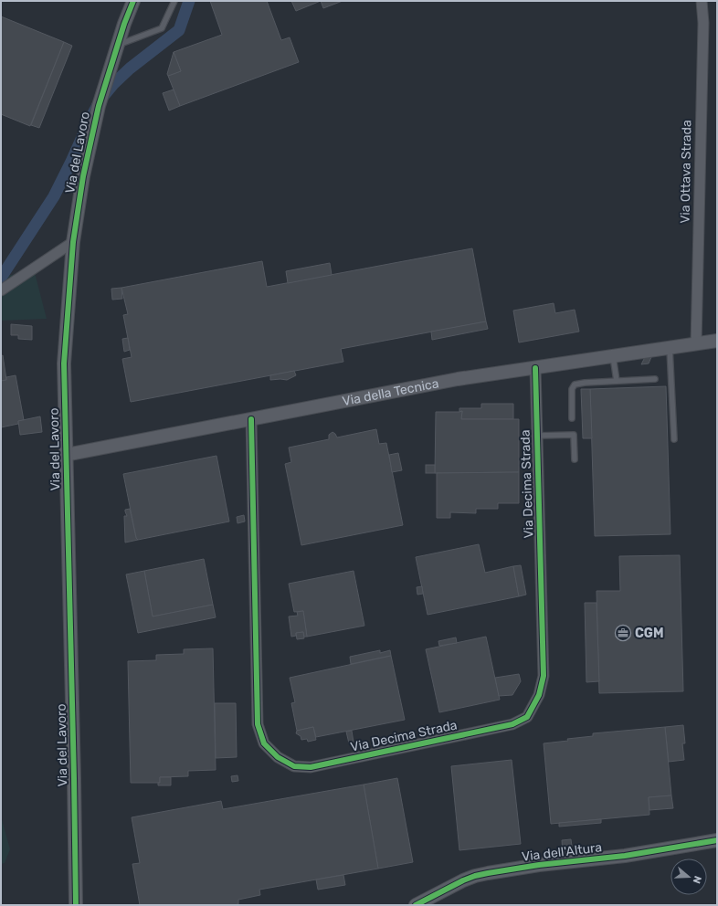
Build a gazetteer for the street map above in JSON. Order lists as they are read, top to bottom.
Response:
{
  "streets": {
    "street": [
      "Via del Lavoro",
      "Via Ottava Strada",
      "Via della Tecnica",
      "Via Decima Strada",
      "Via dell'Altura"
    ]
  },
  "crossings": [
    ["Via del Lavoro", "Via della Tecnica"],
    ["Via Ottava Strada", "Via della Tecnica"],
    ["Via della Tecnica", "Via Decima Strada"]
  ],
  "places": {
    "office": ["CGM"]
  },
  "north": "right"
}
